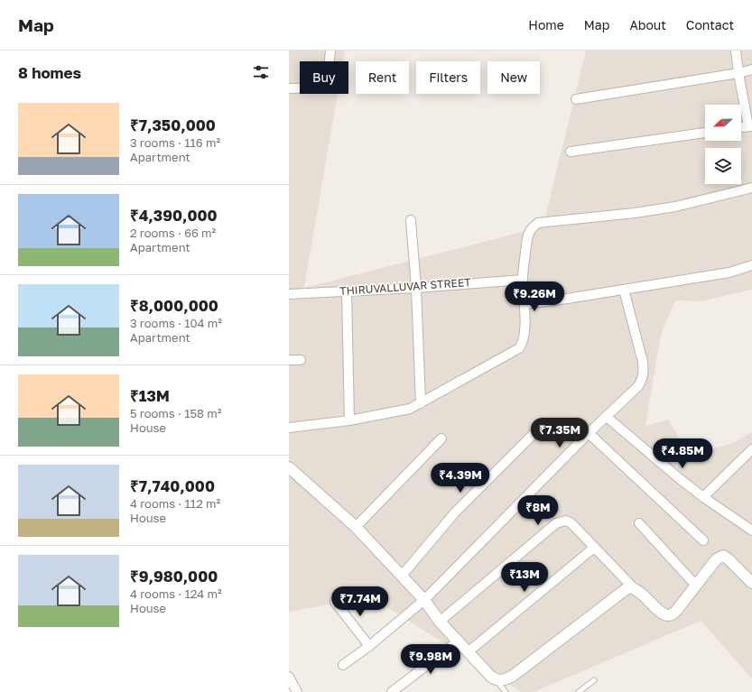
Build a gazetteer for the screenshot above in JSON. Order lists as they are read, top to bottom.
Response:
{
  "streets": {
    "street": ["THIRUVALLUVAR STREET"]
  },
  "north": "left",
  "page": {
    "header": "Map",
    "nav": [
      "Home",
      "Map",
      "About",
      "Contact"
    ],
    "heading": "8 homes",
    "chip": [
      "Buy",
      "Rent",
      "Filters",
      "New"
    ],
    "list": [
      {
        "name": "₹7,350,000",
        "note": "3 rooms · 116 m² · Apartment"
      },
      {
        "name": "₹4,390,000",
        "note": "2 rooms · 66 m² · Apartment"
      },
      {
        "name": "₹8,000,000",
        "note": "3 rooms · 104 m² · Apartment"
      },
      {
        "name": "₹13M",
        "note": "5 rooms · 158 m² · House"
      },
      {
        "name": "₹7,740,000",
        "note": "4 rooms · 112 m² · House"
      },
      {
        "name": "₹9,980,000",
        "note": "4 rooms · 124 m² · House"
      }
    ],
    "price": [
      "₹9.26M",
      "₹7.35M",
      "₹4.85M",
      "₹4.39M",
      "₹8M",
      "₹13M",
      "₹7.74M",
      "₹9.98M"
    ]
  }
}
